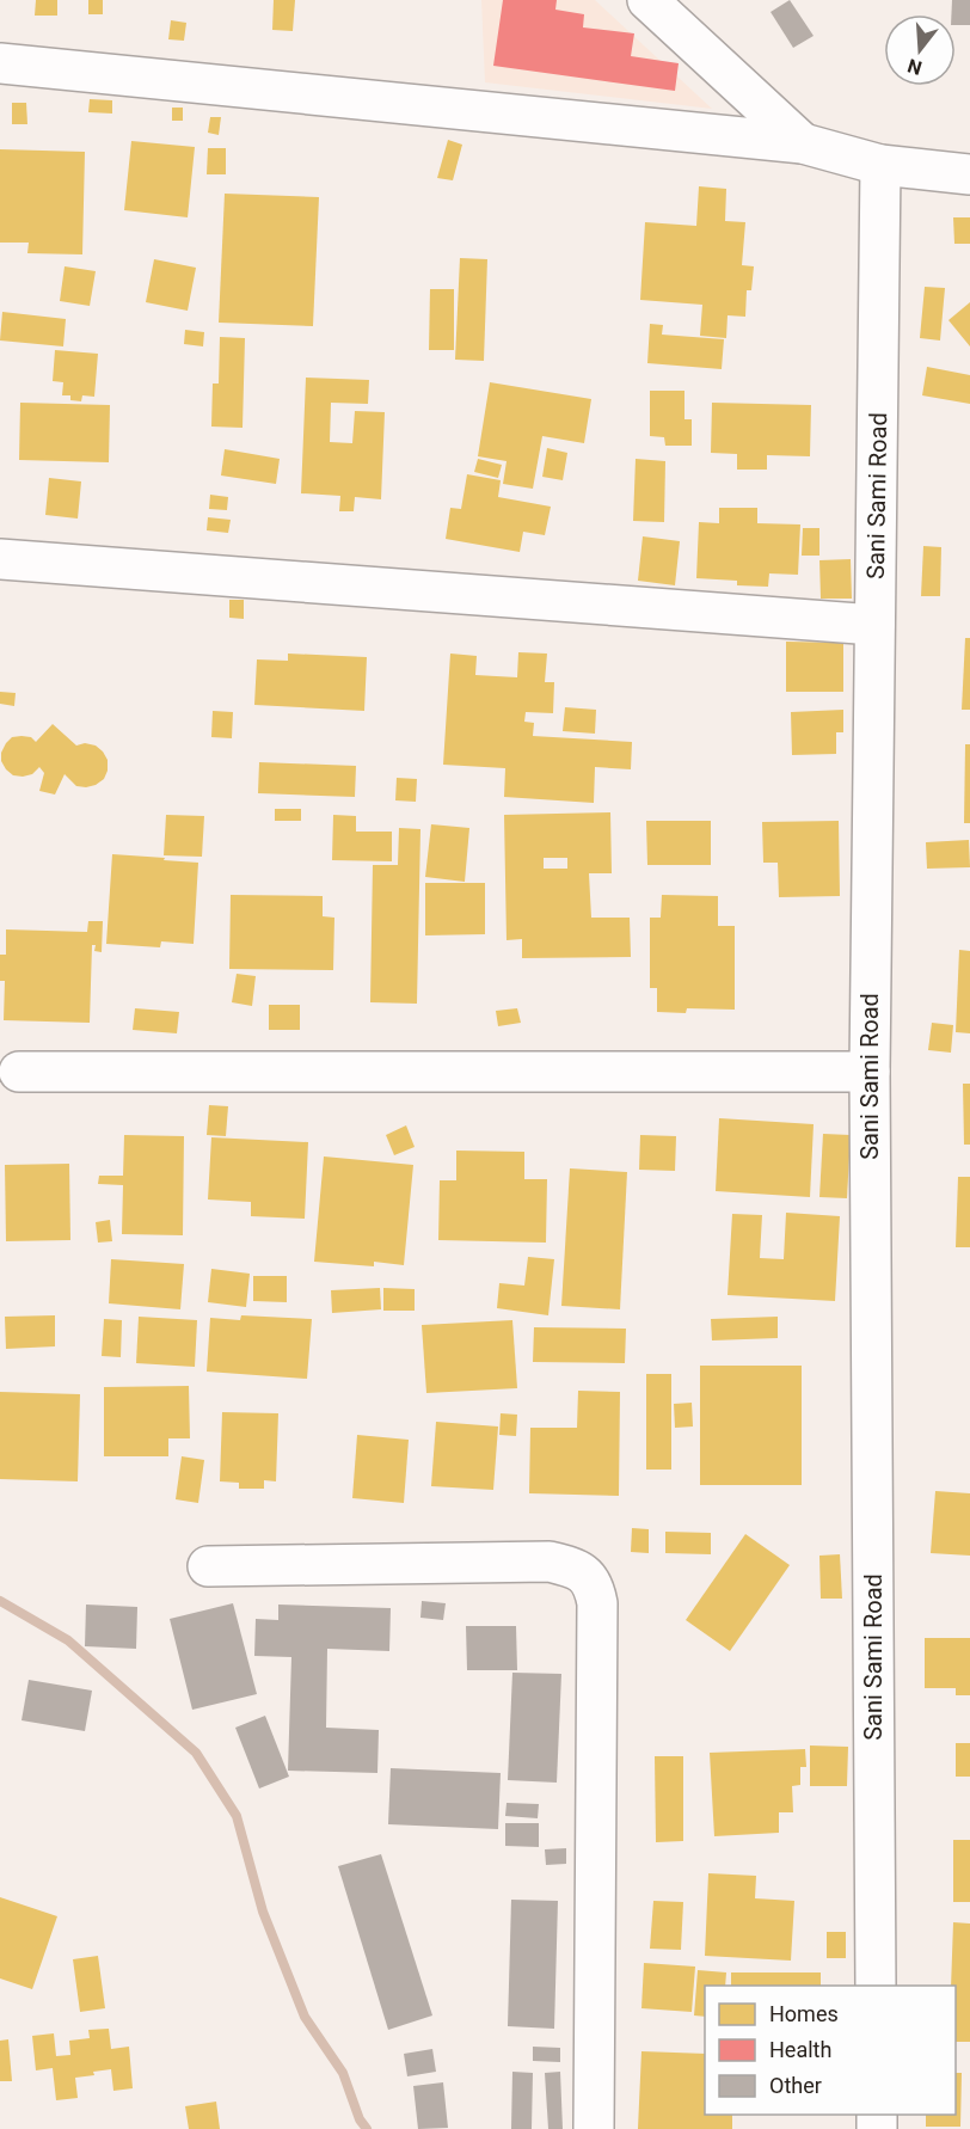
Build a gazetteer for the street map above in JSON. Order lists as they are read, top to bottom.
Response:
{
  "streets": {
    "street": ["Sani Sami Road"]
  },
  "legend": ["Homes", "Health", "Other"],
  "north": "bottom"
}
